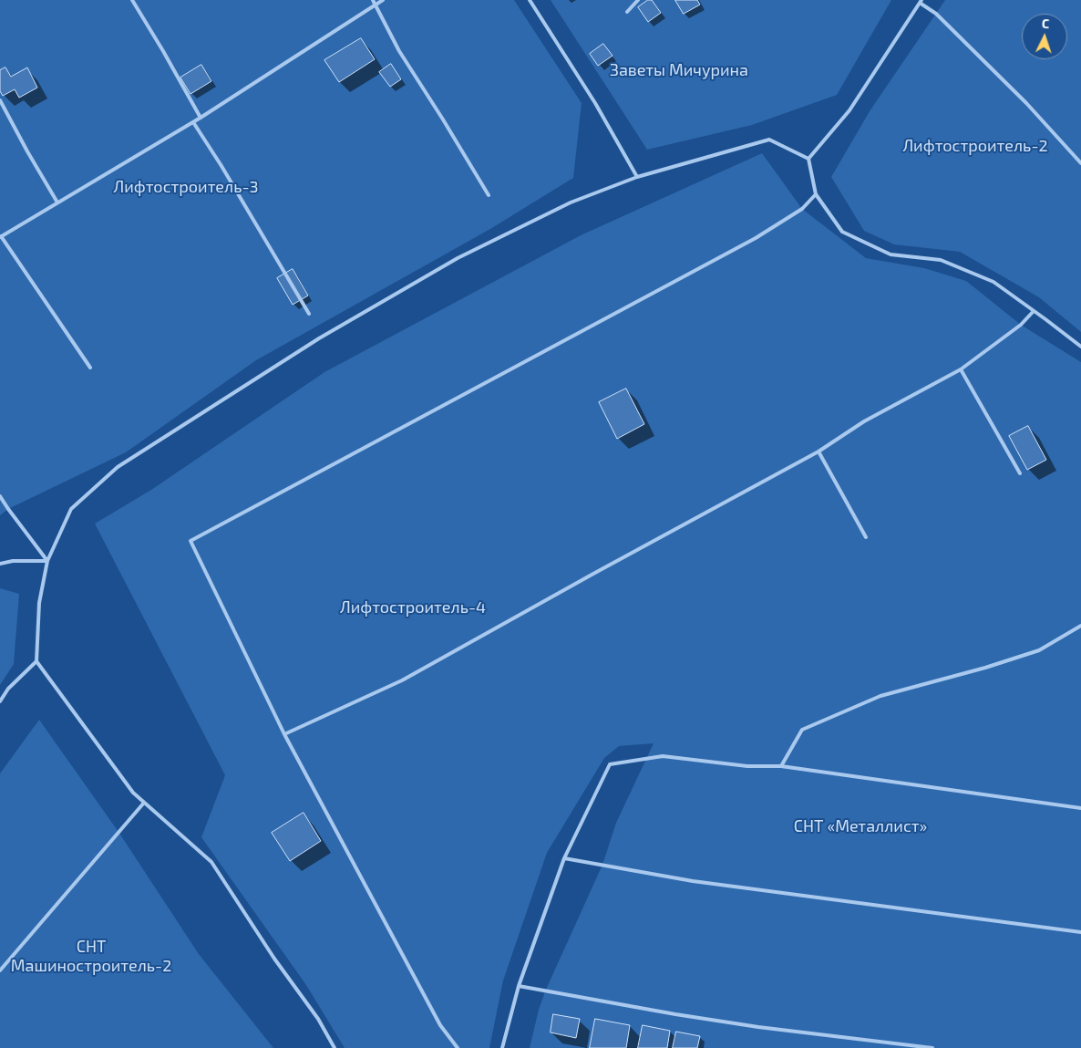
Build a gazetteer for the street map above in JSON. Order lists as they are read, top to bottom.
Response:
{
  "parks": [
    "Заветы Мичурина",
    "Лифтостроитель-2",
    "Лифтостроитель-3",
    "Лифтостроитель-4",
    "СНТ «Металлист»",
    "СНТ Машиностроитель-2"
  ],
  "north": "top"
}
